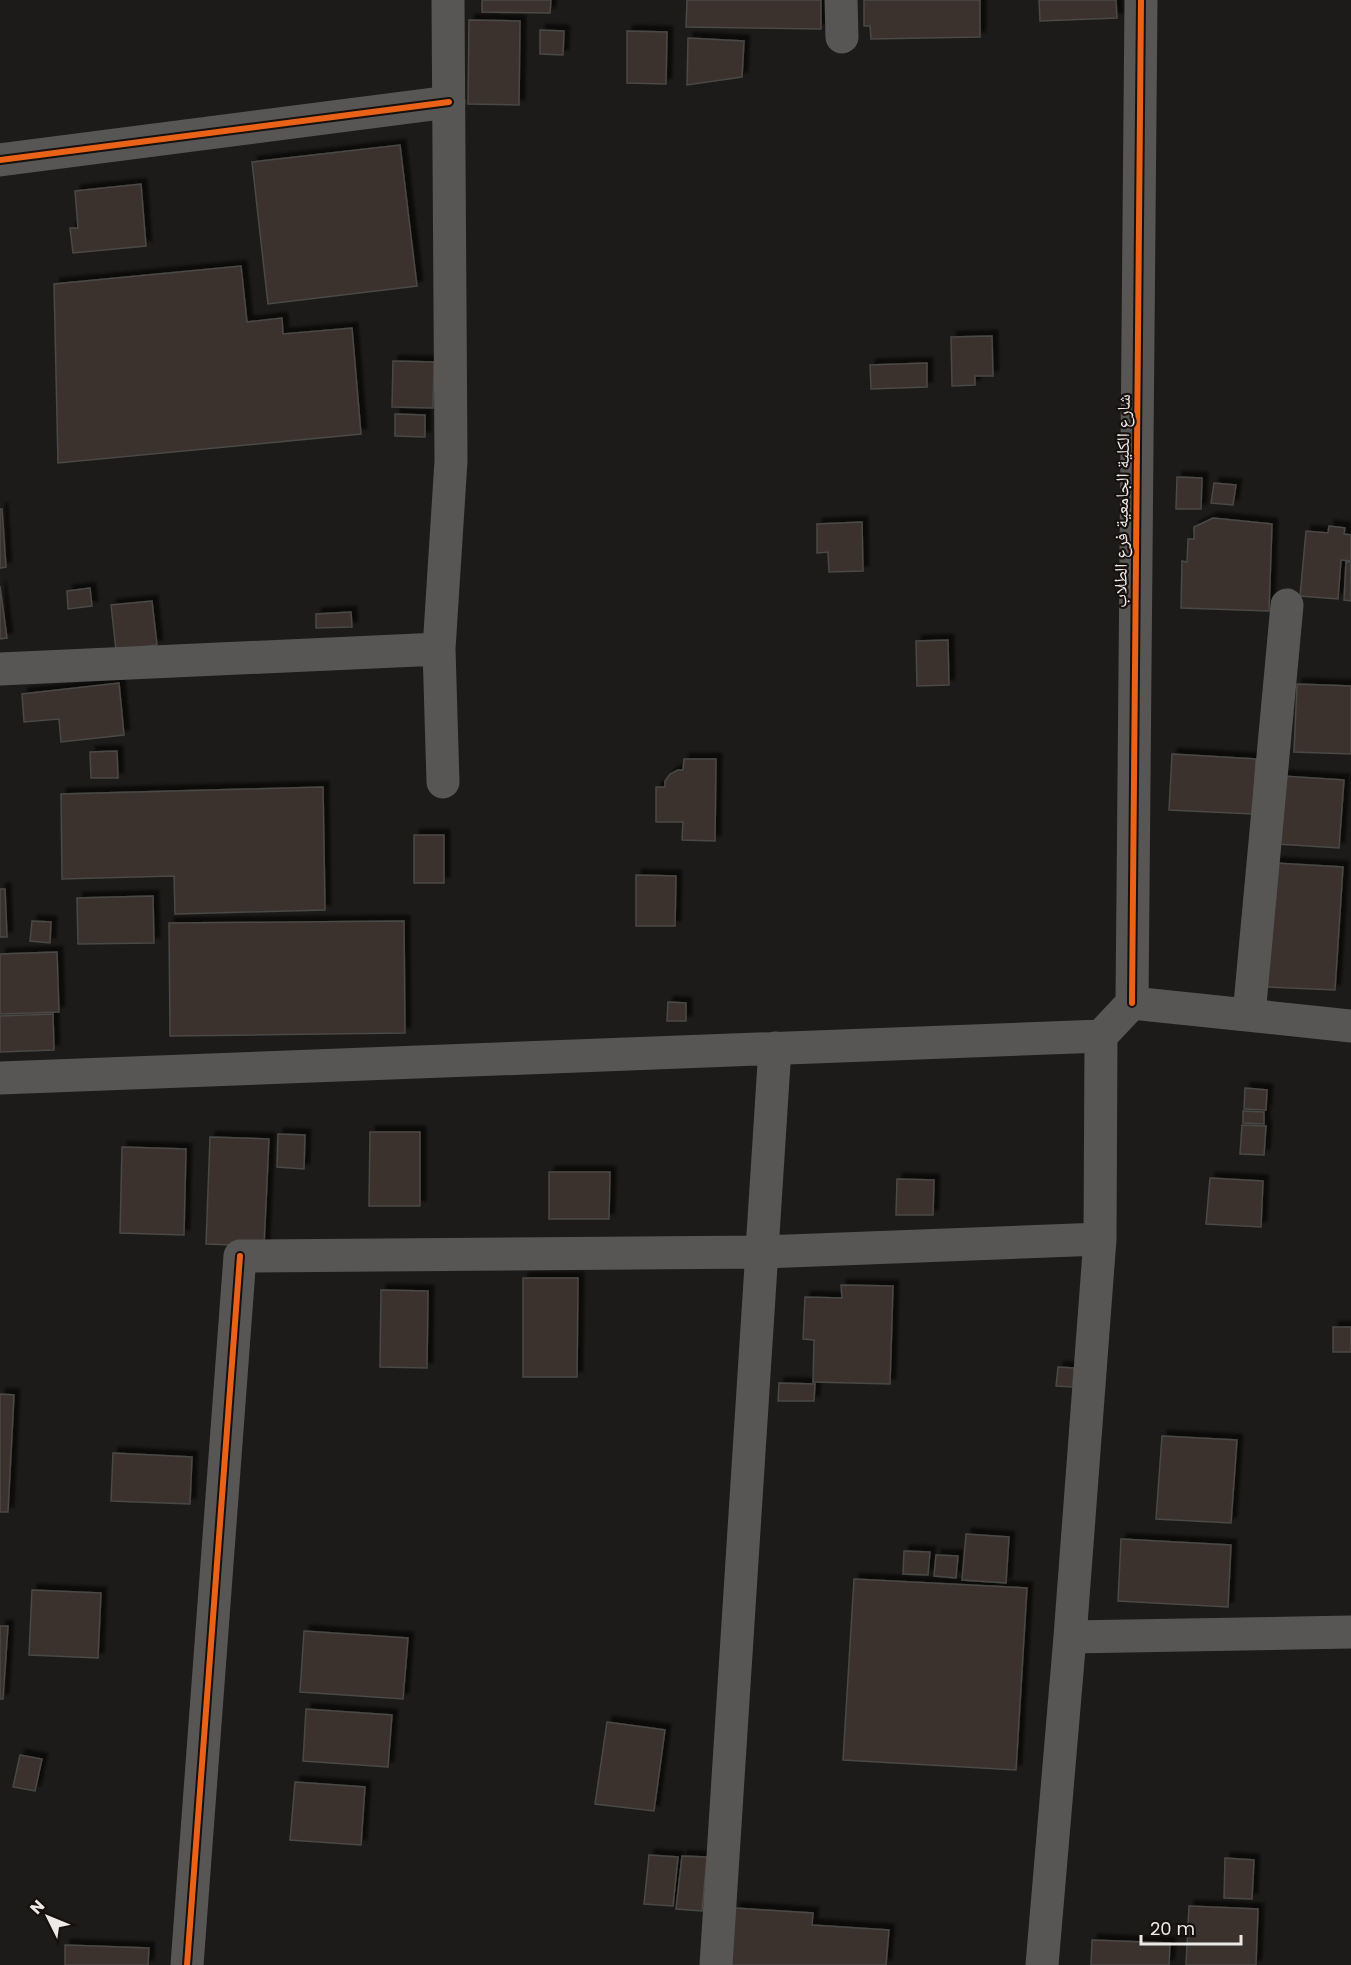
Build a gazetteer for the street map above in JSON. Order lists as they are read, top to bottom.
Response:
{
  "streets": {
    "street": ["شارع الكلية الجامعية فرع الطلاب"]
  },
  "scale_bar": "20 m",
  "north": "top left"
}
